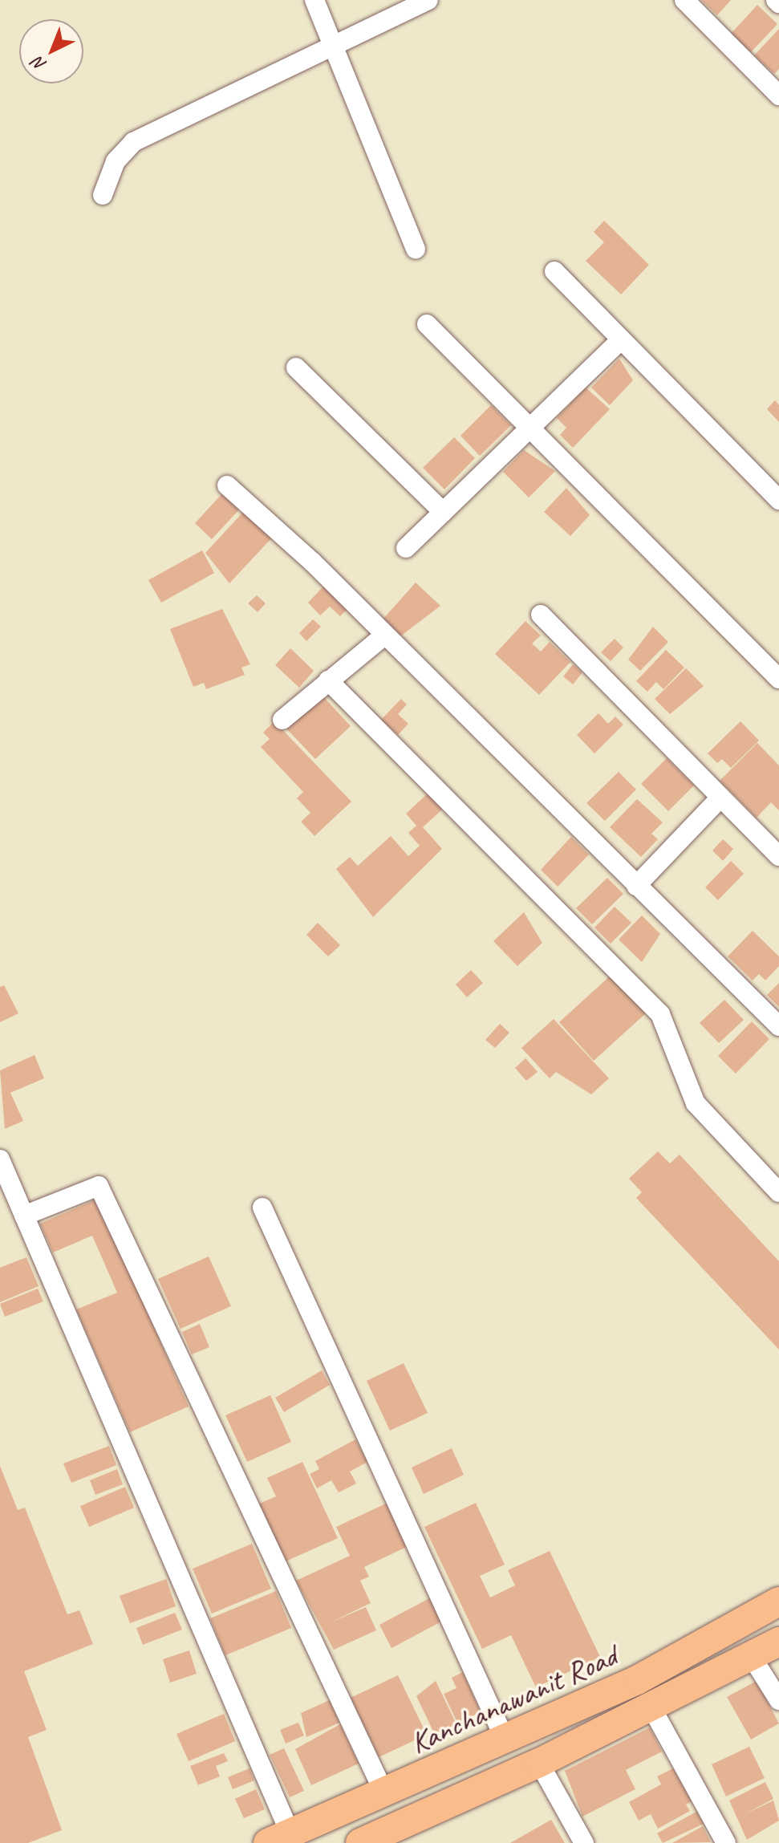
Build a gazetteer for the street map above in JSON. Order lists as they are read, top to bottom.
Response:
{
  "streets": {
    "highway": ["Kanchanawanit Road"]
  },
  "north": "bottom left"
}
